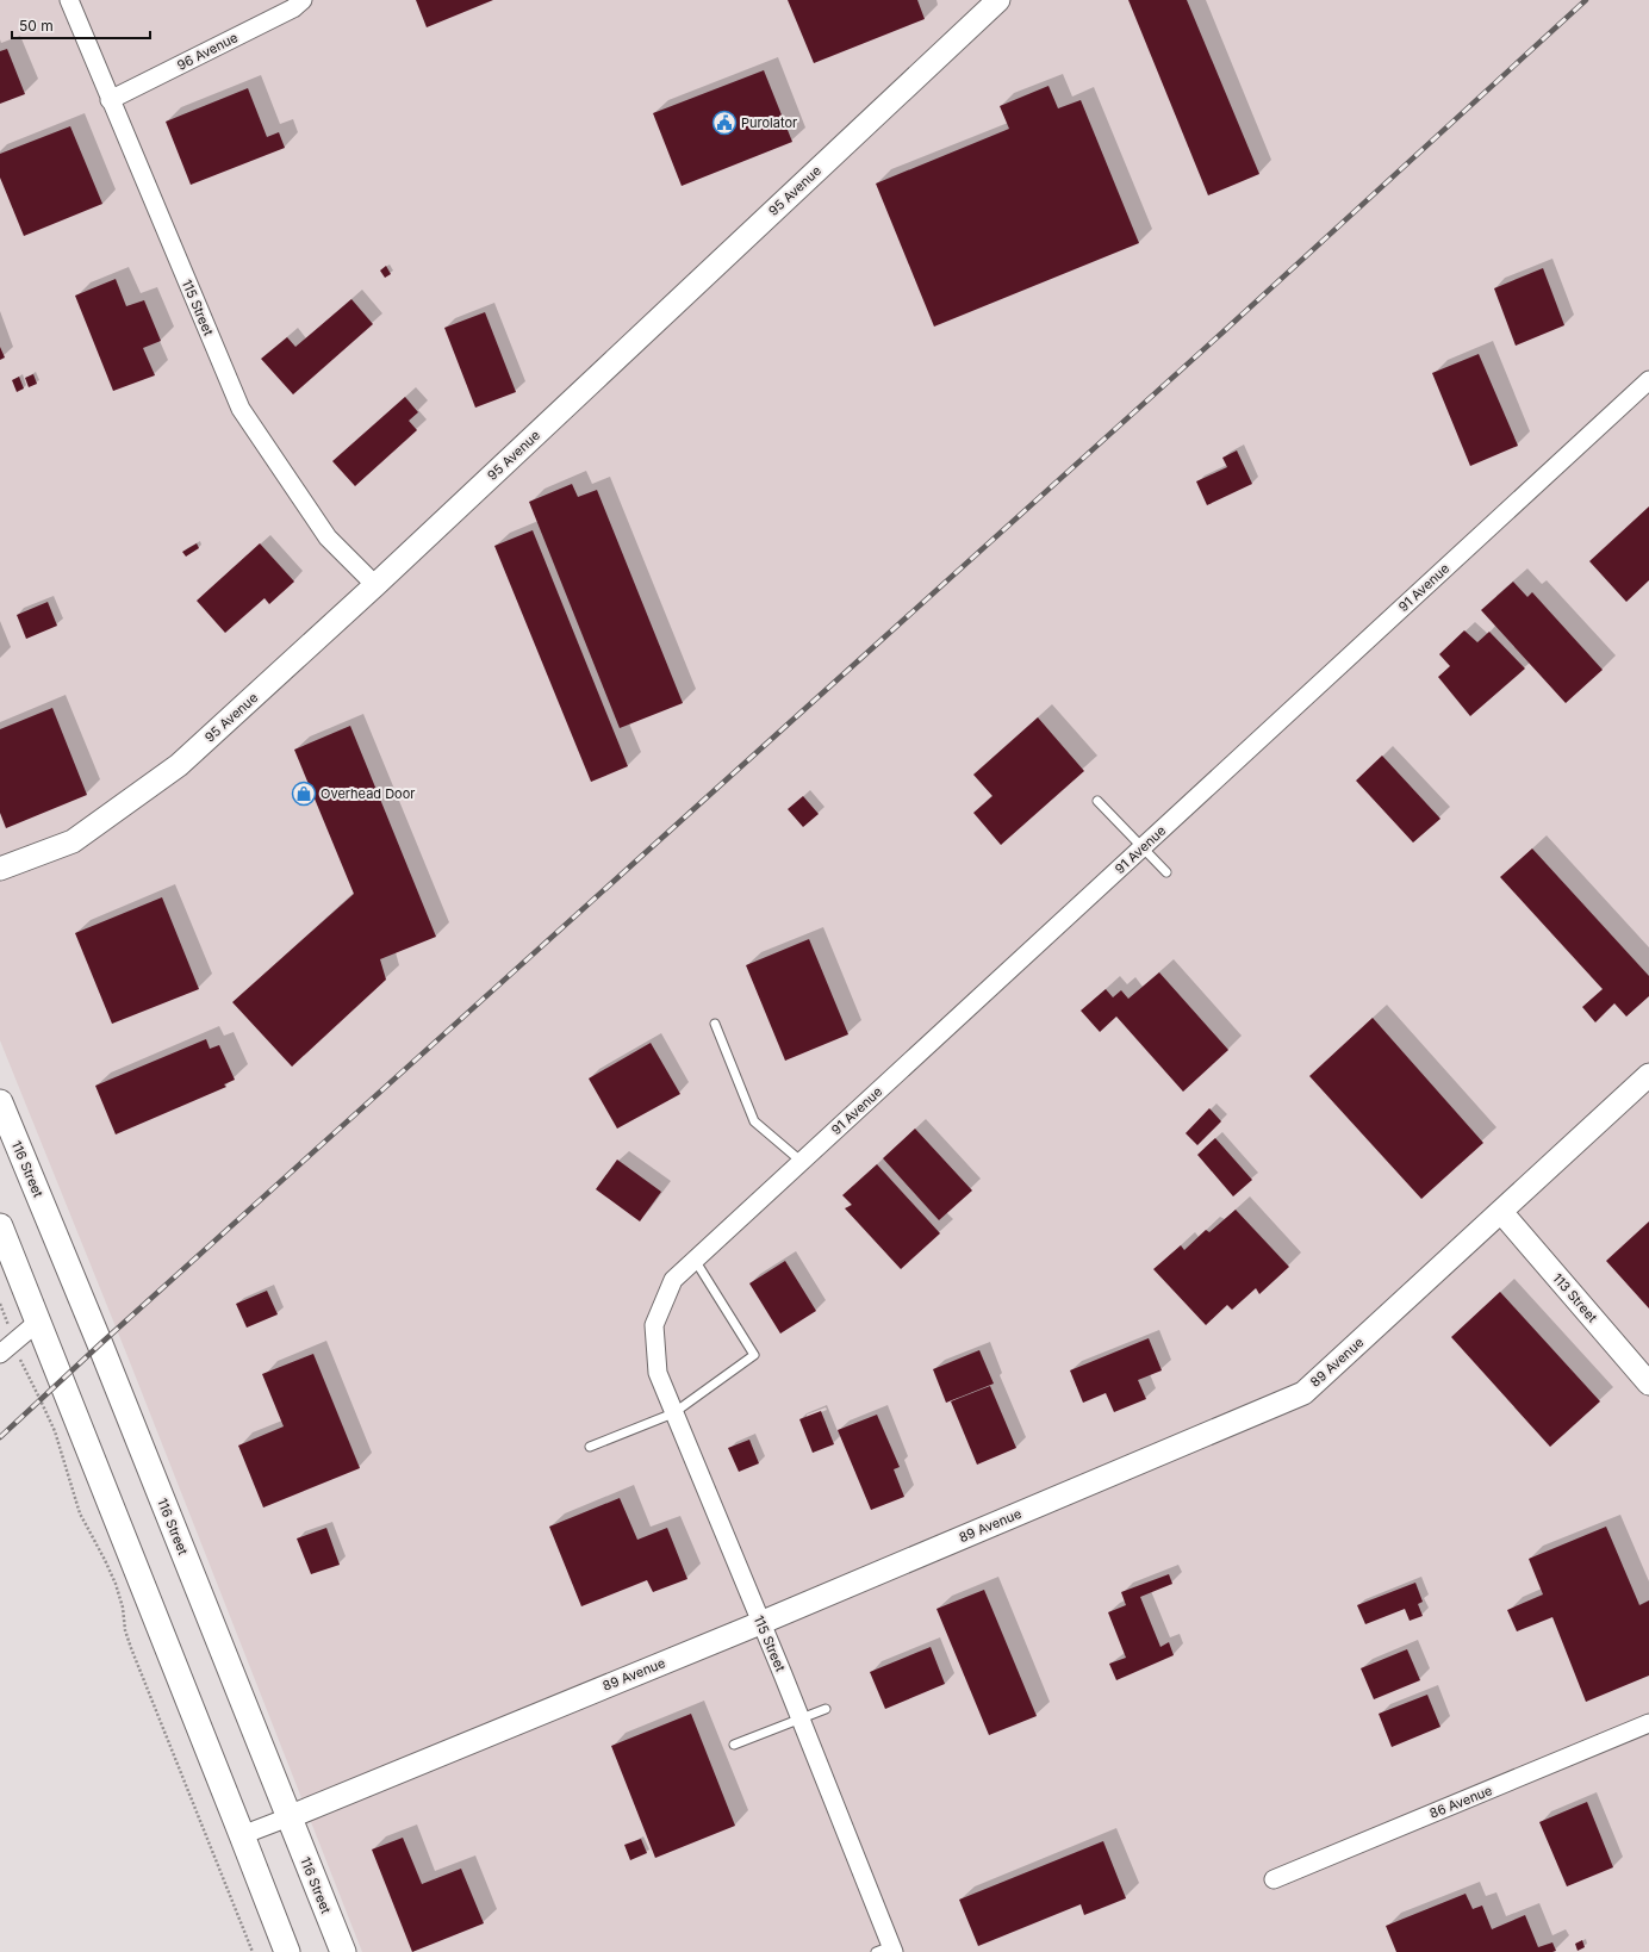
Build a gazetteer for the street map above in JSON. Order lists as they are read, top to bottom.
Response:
{
  "streets": {
    "main road": ["116 Street"],
    "street": [
      "96 Avenue",
      "95 Avenue",
      "115 Street",
      "91 Avenue",
      "113 Street",
      "89 Avenue",
      "86 Avenue"
    ]
  },
  "crossings": [
    ["96 Avenue", "115 Street"],
    ["95 Avenue", "115 Street"],
    ["115 Street", "91 Avenue"],
    ["115 Street", "89 Avenue"],
    ["116 Street", "89 Avenue"],
    ["113 Street", "89 Avenue"]
  ],
  "places": {
    "public building": ["Purolator"],
    "shop": ["Overhead Door"]
  },
  "scale_bar": "50 m"
}
